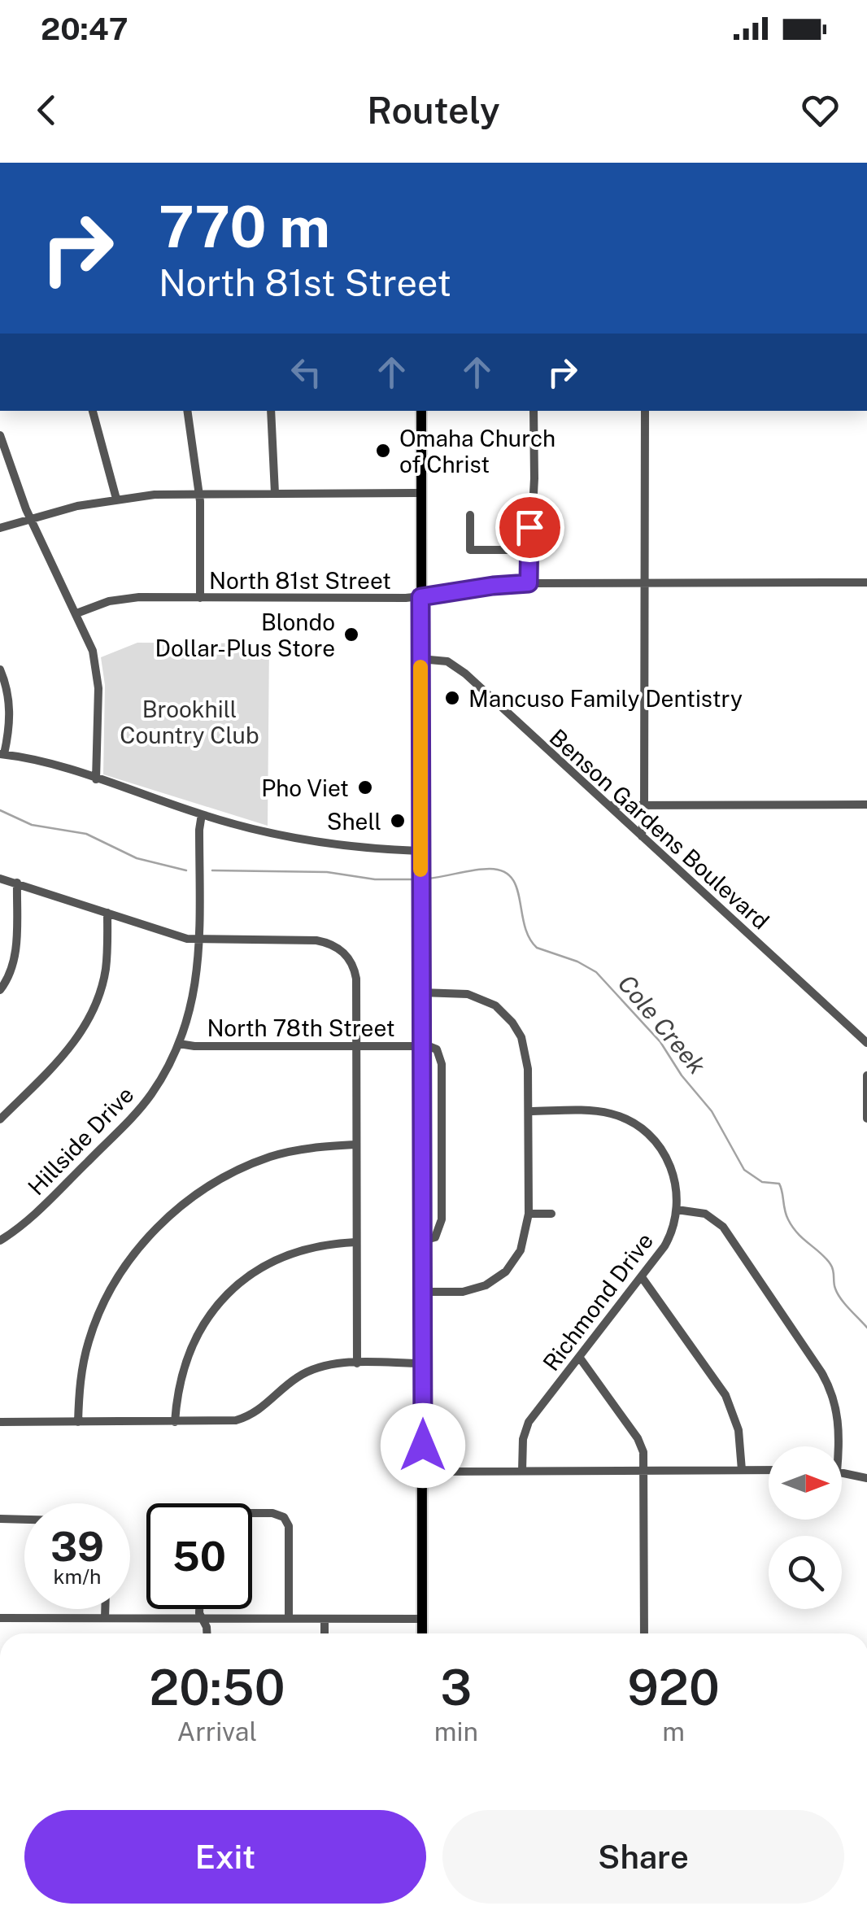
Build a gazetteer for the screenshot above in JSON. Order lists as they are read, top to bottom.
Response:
{
  "streets": {
    "street": [
      "North 81st Street",
      "Benson Gardens Boulevard",
      "North 78th Street",
      "Hillside Drive",
      "Richmond Drive"
    ]
  },
  "crossings": [
    ["North 78th Street", "Hillside Drive"]
  ],
  "water": ["Cole Creek"],
  "parks": ["Brookhill Country Club"],
  "places": [
    "Omaha Church of Christ",
    "Blondo Dollar-Plus Store",
    "Mancuso Family Dentistry",
    "Pho Viet",
    "Shell"
  ],
  "north": "right",
  "page": {
    "status": "20:47",
    "header": "Routely",
    "turn": ["770 m", "North 81st Street"],
    "speed": "39 km/h",
    "limit": "50",
    "eta": [
      "20:50",
      "Arrival",
      "3",
      "min",
      "920",
      "m"
    ],
    "buttons": ["Exit", "Share"]
  }
}
